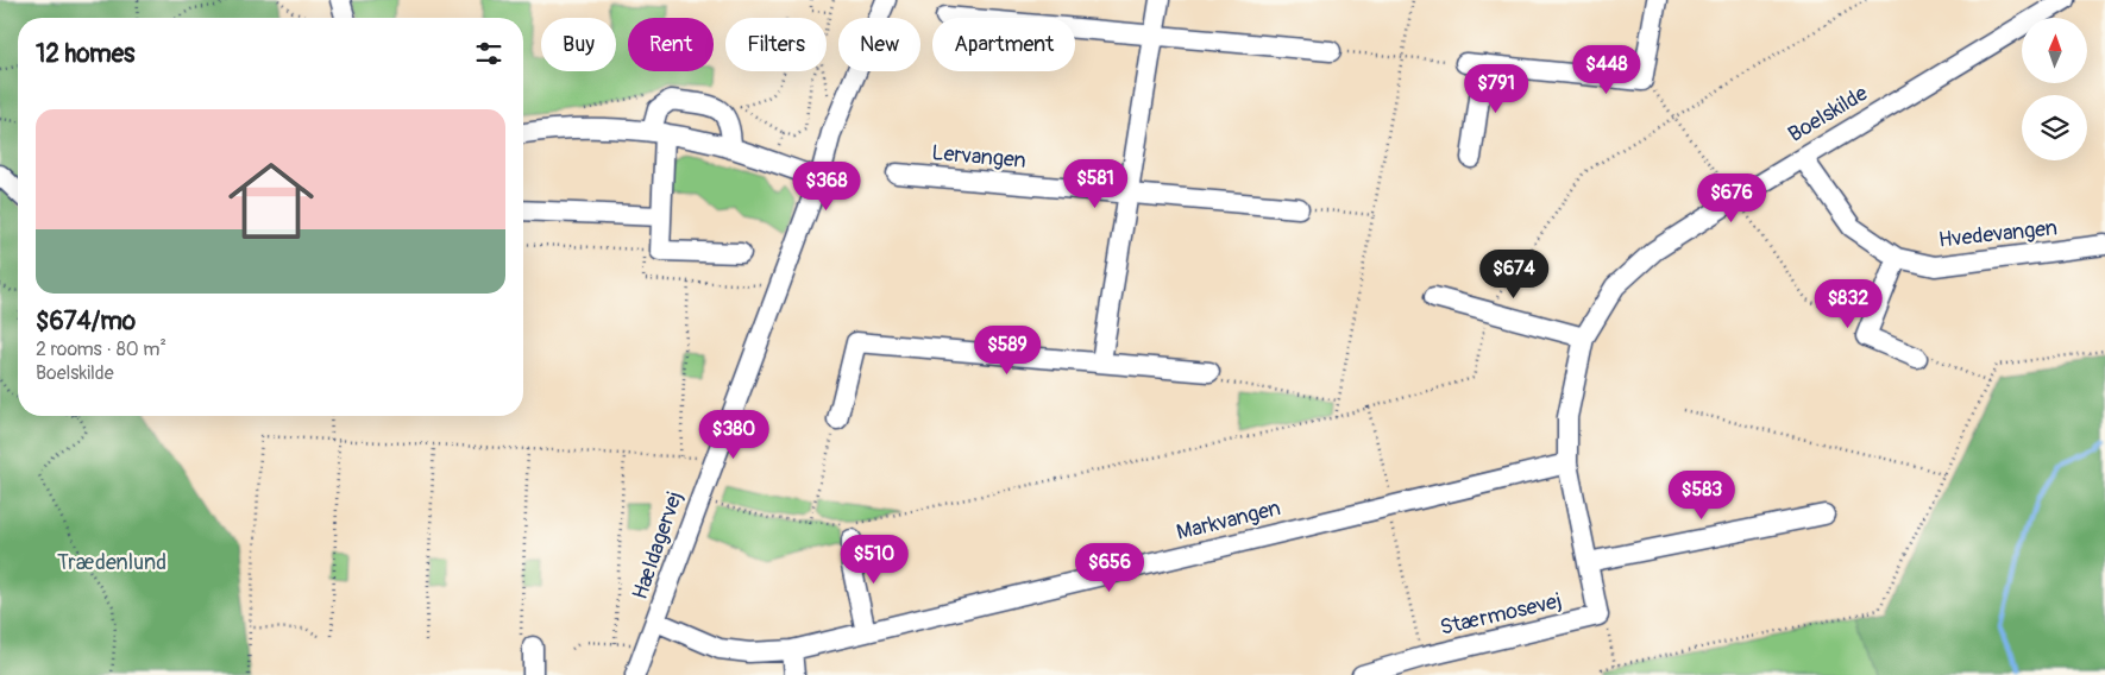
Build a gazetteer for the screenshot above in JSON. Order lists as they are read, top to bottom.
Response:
{
  "streets": {
    "street": [
      "Boelskilde",
      "Lervangen",
      "Hvedevangen",
      "Markvangen",
      "Hældagervej",
      "Stærmosevej"
    ]
  },
  "crossings": [
    ["Boelskilde", "Hvedevangen"],
    ["Boelskilde", "Markvangen"],
    ["Markvangen", "Hældagervej"]
  ],
  "parks": ["Trædenlund"],
  "north": "top",
  "page": {
    "chip": [
      "Buy",
      "Rent",
      "Filters",
      "New",
      "Apartment"
    ],
    "heading": "12 homes",
    "price": [
      "$448",
      "$791",
      "$581",
      "$368",
      "$676",
      "$674",
      "$832",
      "$589",
      "$380",
      "$583",
      "$510",
      "$656"
    ],
    "list": [
      {
        "name": "$674/mo",
        "note": "2 rooms · 80 m² · Boelskilde"
      }
    ]
  }
}
